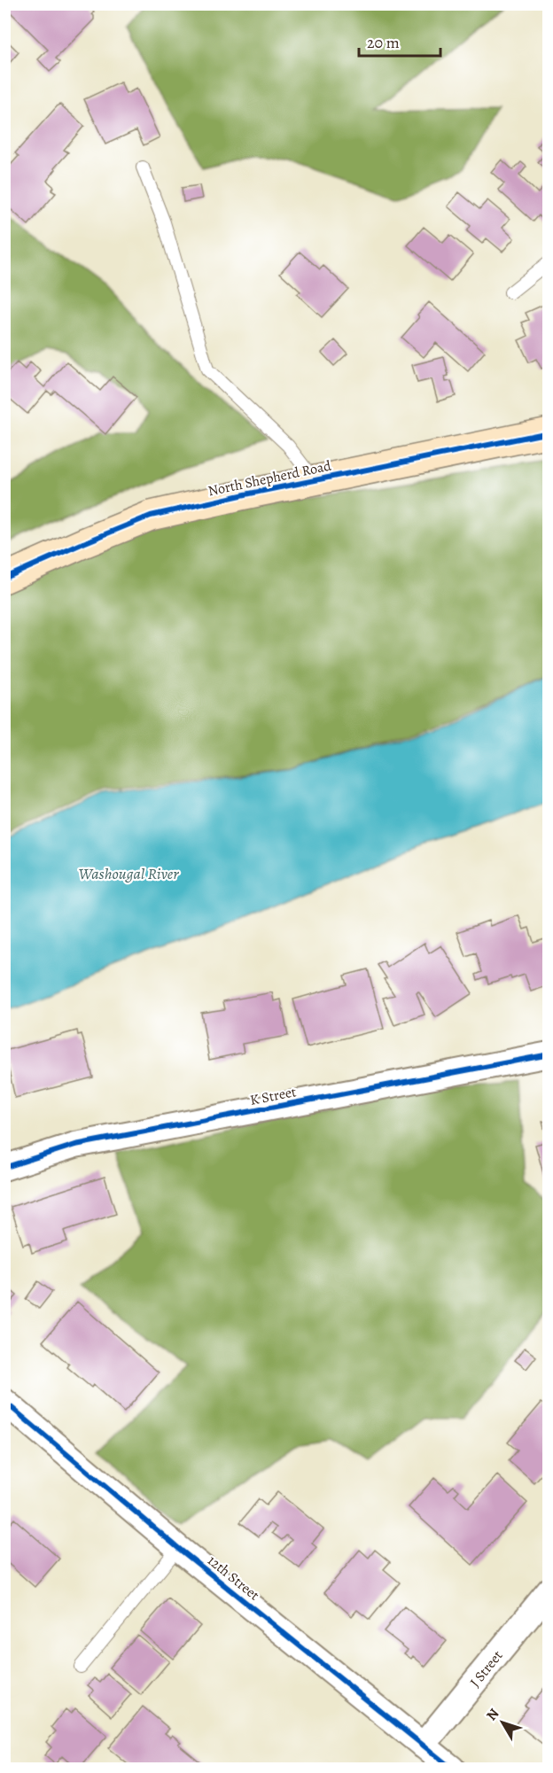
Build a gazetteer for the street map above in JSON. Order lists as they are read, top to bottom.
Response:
{
  "streets": {
    "street": [
      "North Shepherd Road",
      "K Street",
      "12th Street",
      "J Street"
    ]
  },
  "crossings": [
    ["12th Street", "J Street"]
  ],
  "water": ["Washougal River"],
  "scale_bar": "20 m",
  "north": "top left"
}
